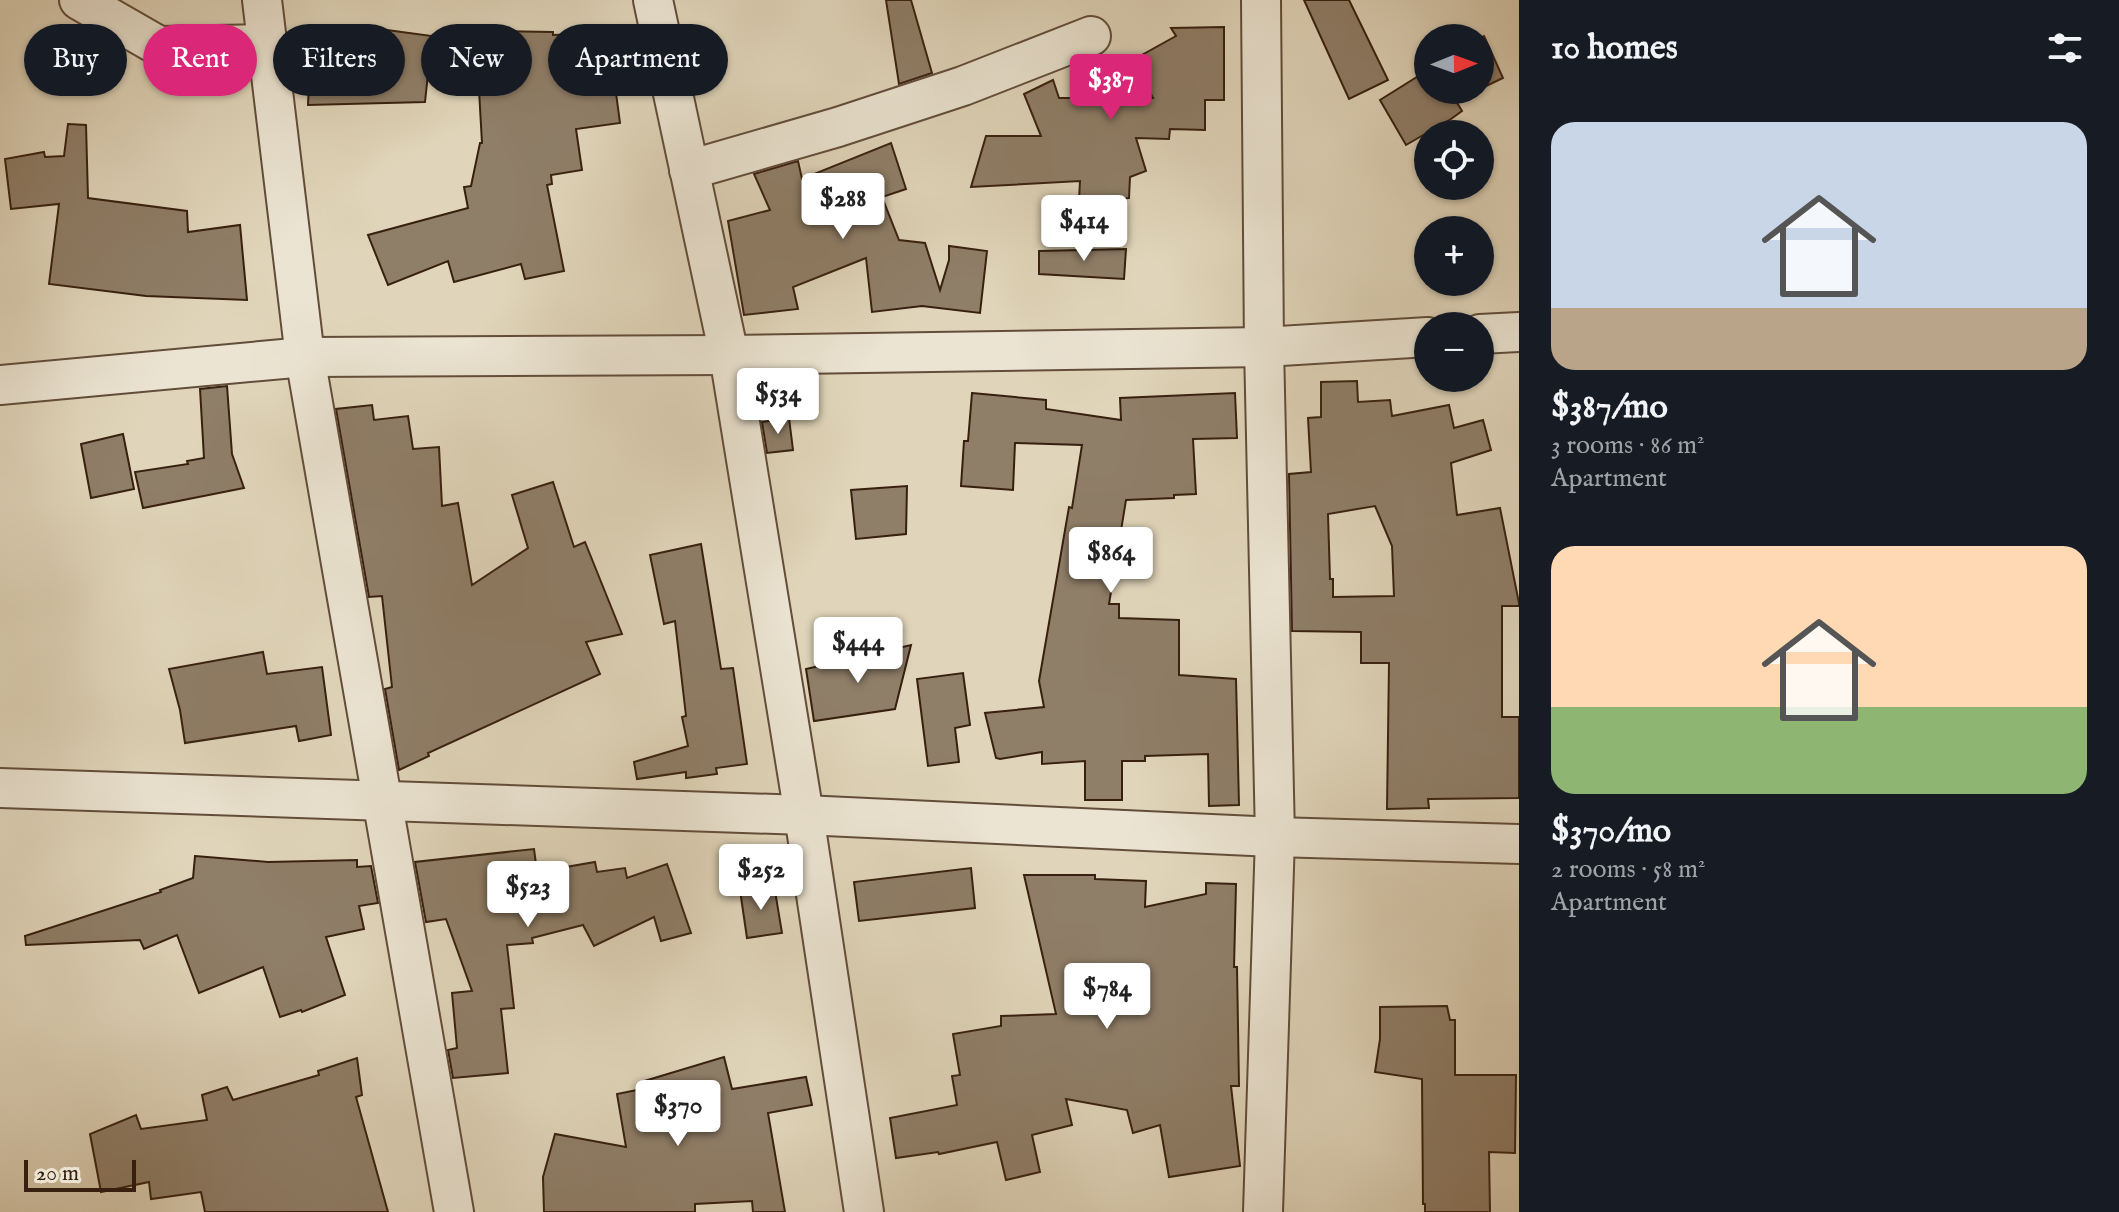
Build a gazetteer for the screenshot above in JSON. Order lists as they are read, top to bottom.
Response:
{
  "scale_bar": "20 m",
  "north": "right",
  "page": {
    "heading": "10 homes",
    "map_buttons": ["+", "−"],
    "chip": [
      "Buy",
      "Rent",
      "Filters",
      "New",
      "Apartment"
    ],
    "price": [
      "$387",
      "$288",
      "$414",
      "$534",
      "$864",
      "$444",
      "$252",
      "$523",
      "$784",
      "$370"
    ],
    "list": [
      {
        "name": "$387/mo",
        "note": "3 rooms · 86 m² · Apartment"
      },
      {
        "name": "$370/mo",
        "note": "2 rooms · 58 m² · Apartment"
      }
    ],
    "scale": "20 m"
  }
}
